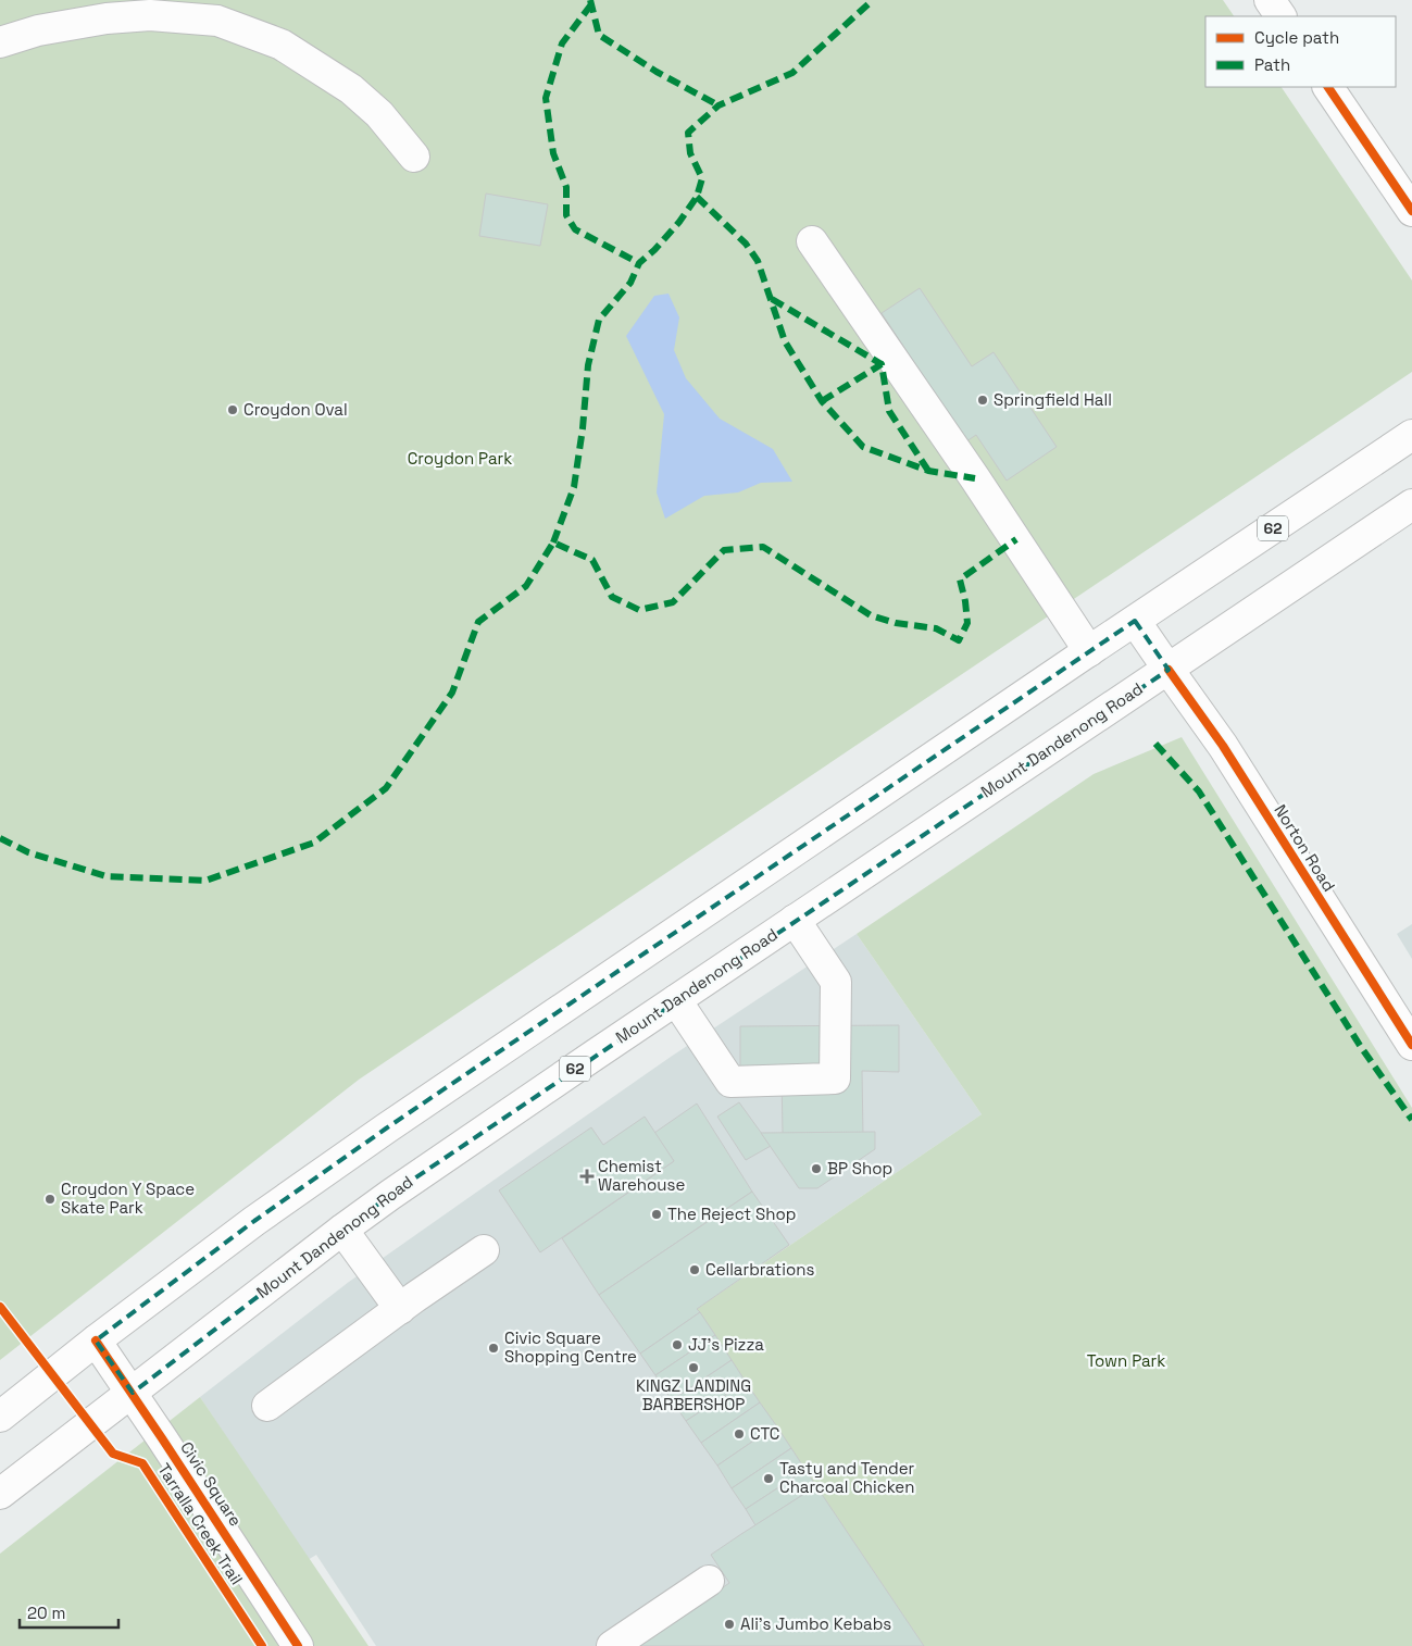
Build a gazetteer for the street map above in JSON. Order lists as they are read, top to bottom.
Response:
{
  "streets": {
    "main road": [
      "62",
      "Mount Dandenong Road",
      "Norton Road",
      "Civic Square"
    ],
    "cycle path": ["Tarralla Creek Trail"]
  },
  "crossings": [
    ["62", "Norton Road"],
    ["62", "Civic Square"],
    ["Mount Dandenong Road", "Norton Road"],
    ["Mount Dandenong Road", "Civic Square"]
  ],
  "parks": ["Croydon Park", "Town Park"],
  "places": {
    "other": [
      "Springfield Hall",
      "Croydon Oval",
      "BP Shop",
      "Croydon Y Space Skate Park",
      "The Reject Shop",
      "Cellarbrations",
      "JJ's Pizza",
      "Civic Square Shopping Centre",
      "KINGZ LANDING BARBERSHOP",
      "CTC",
      "Tasty and Tender Charcoal Chicken",
      "Ali's Jumbo Kebabs"
    ],
    "health": ["Chemist Warehouse"]
  },
  "legend": ["Cycle path", "Path"],
  "scale_bar": "20 m"
}
